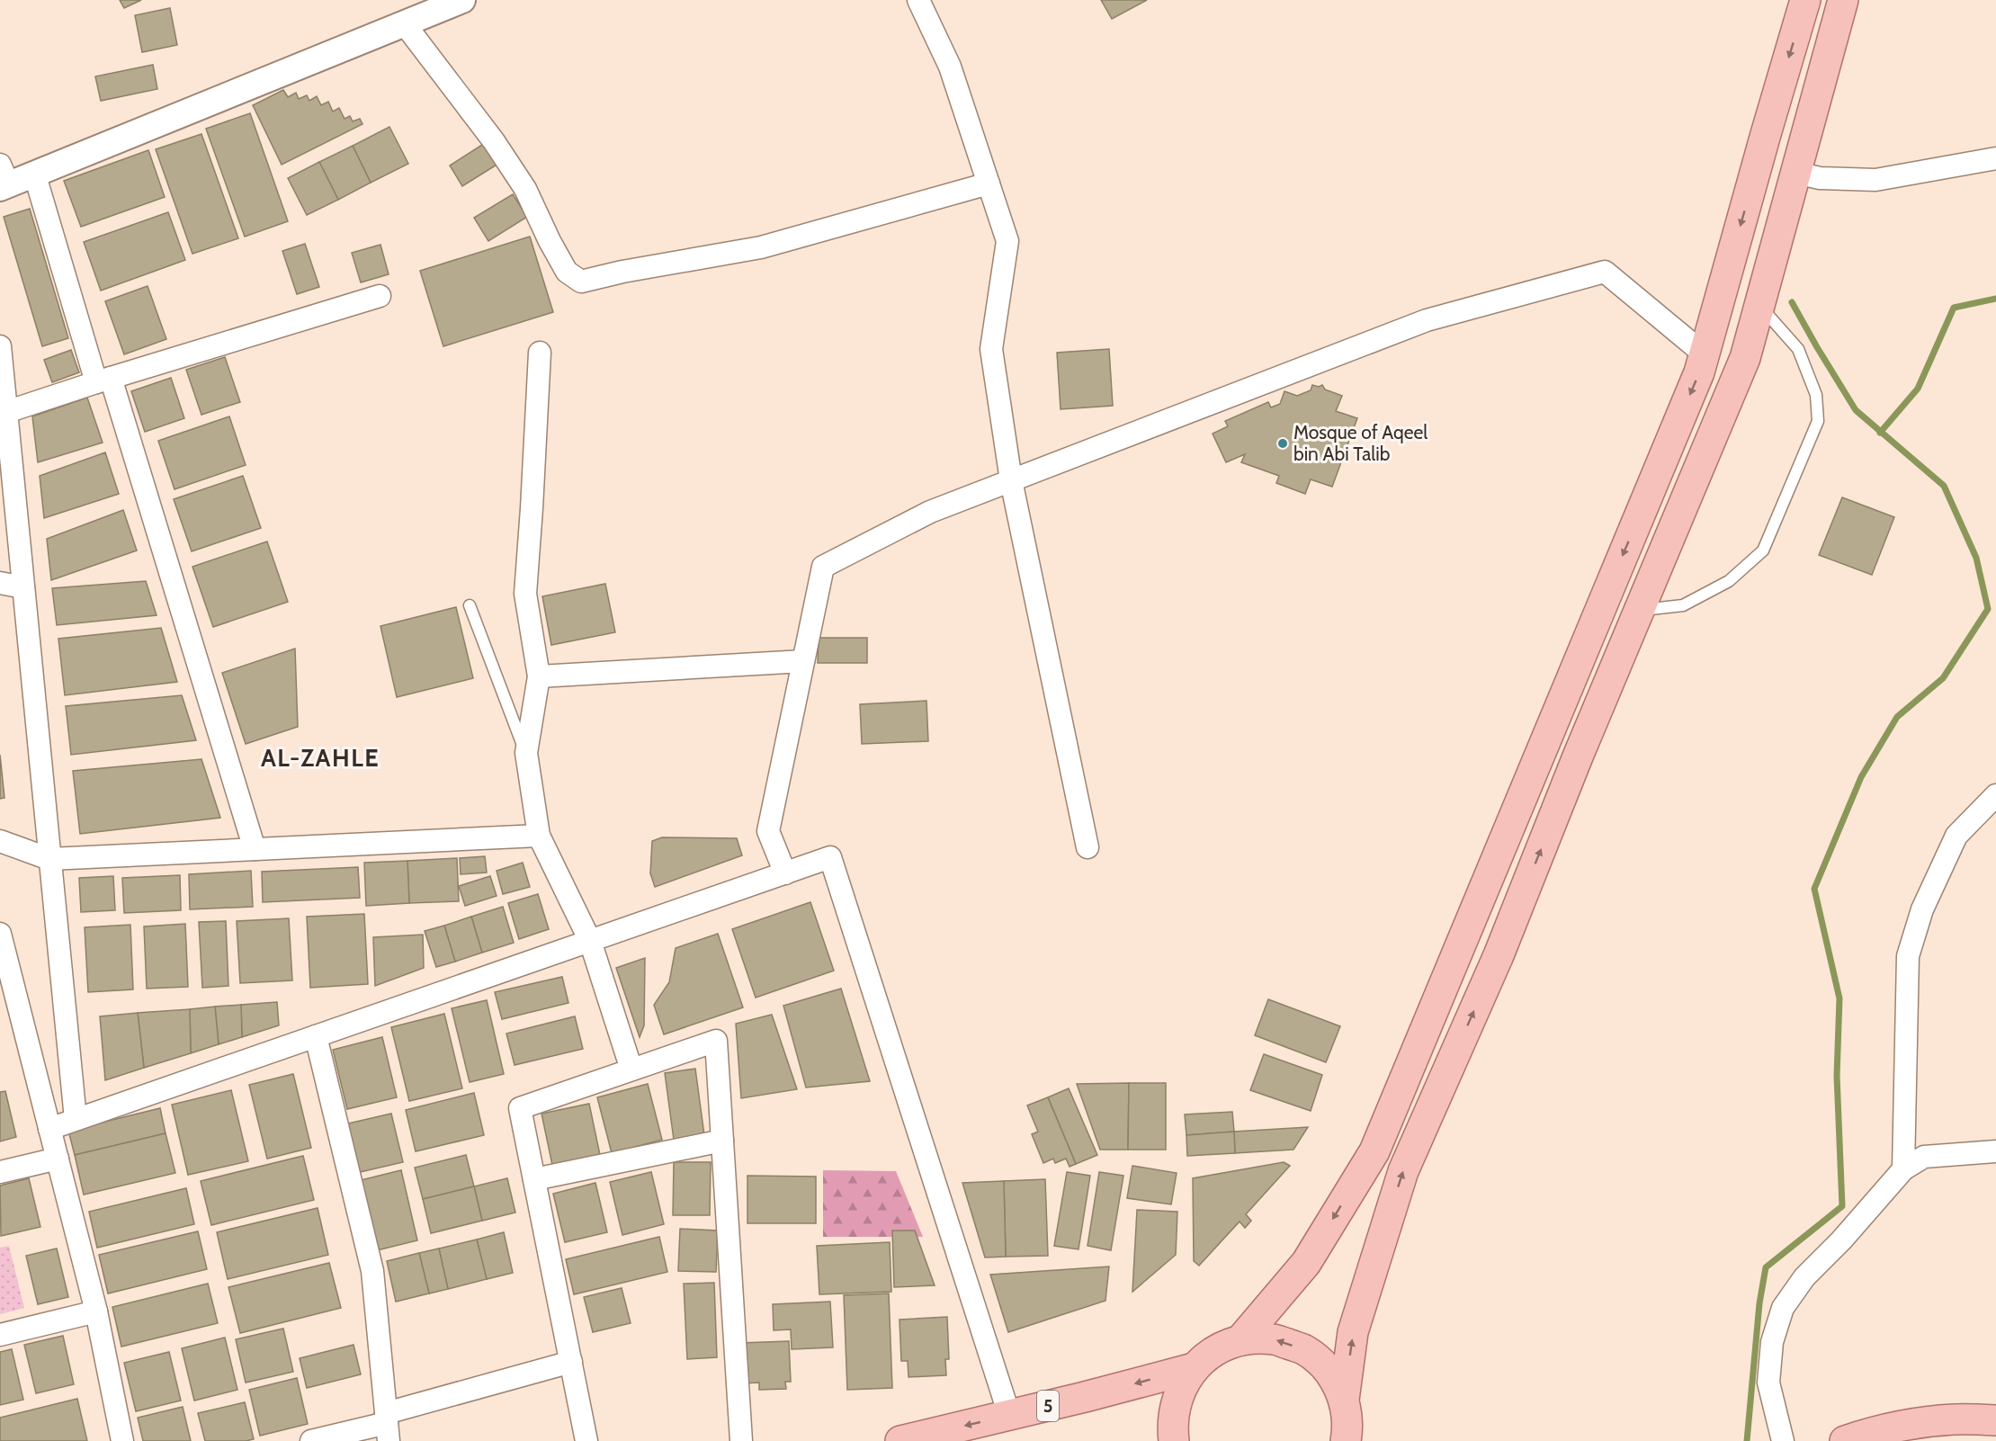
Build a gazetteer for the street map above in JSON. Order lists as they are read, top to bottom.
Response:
{
  "streets": {
    "main road": ["5"]
  },
  "districts": ["AL-ZAHLE"],
  "places": ["Mosque of Aqeel bin Abi Talib"]
}
